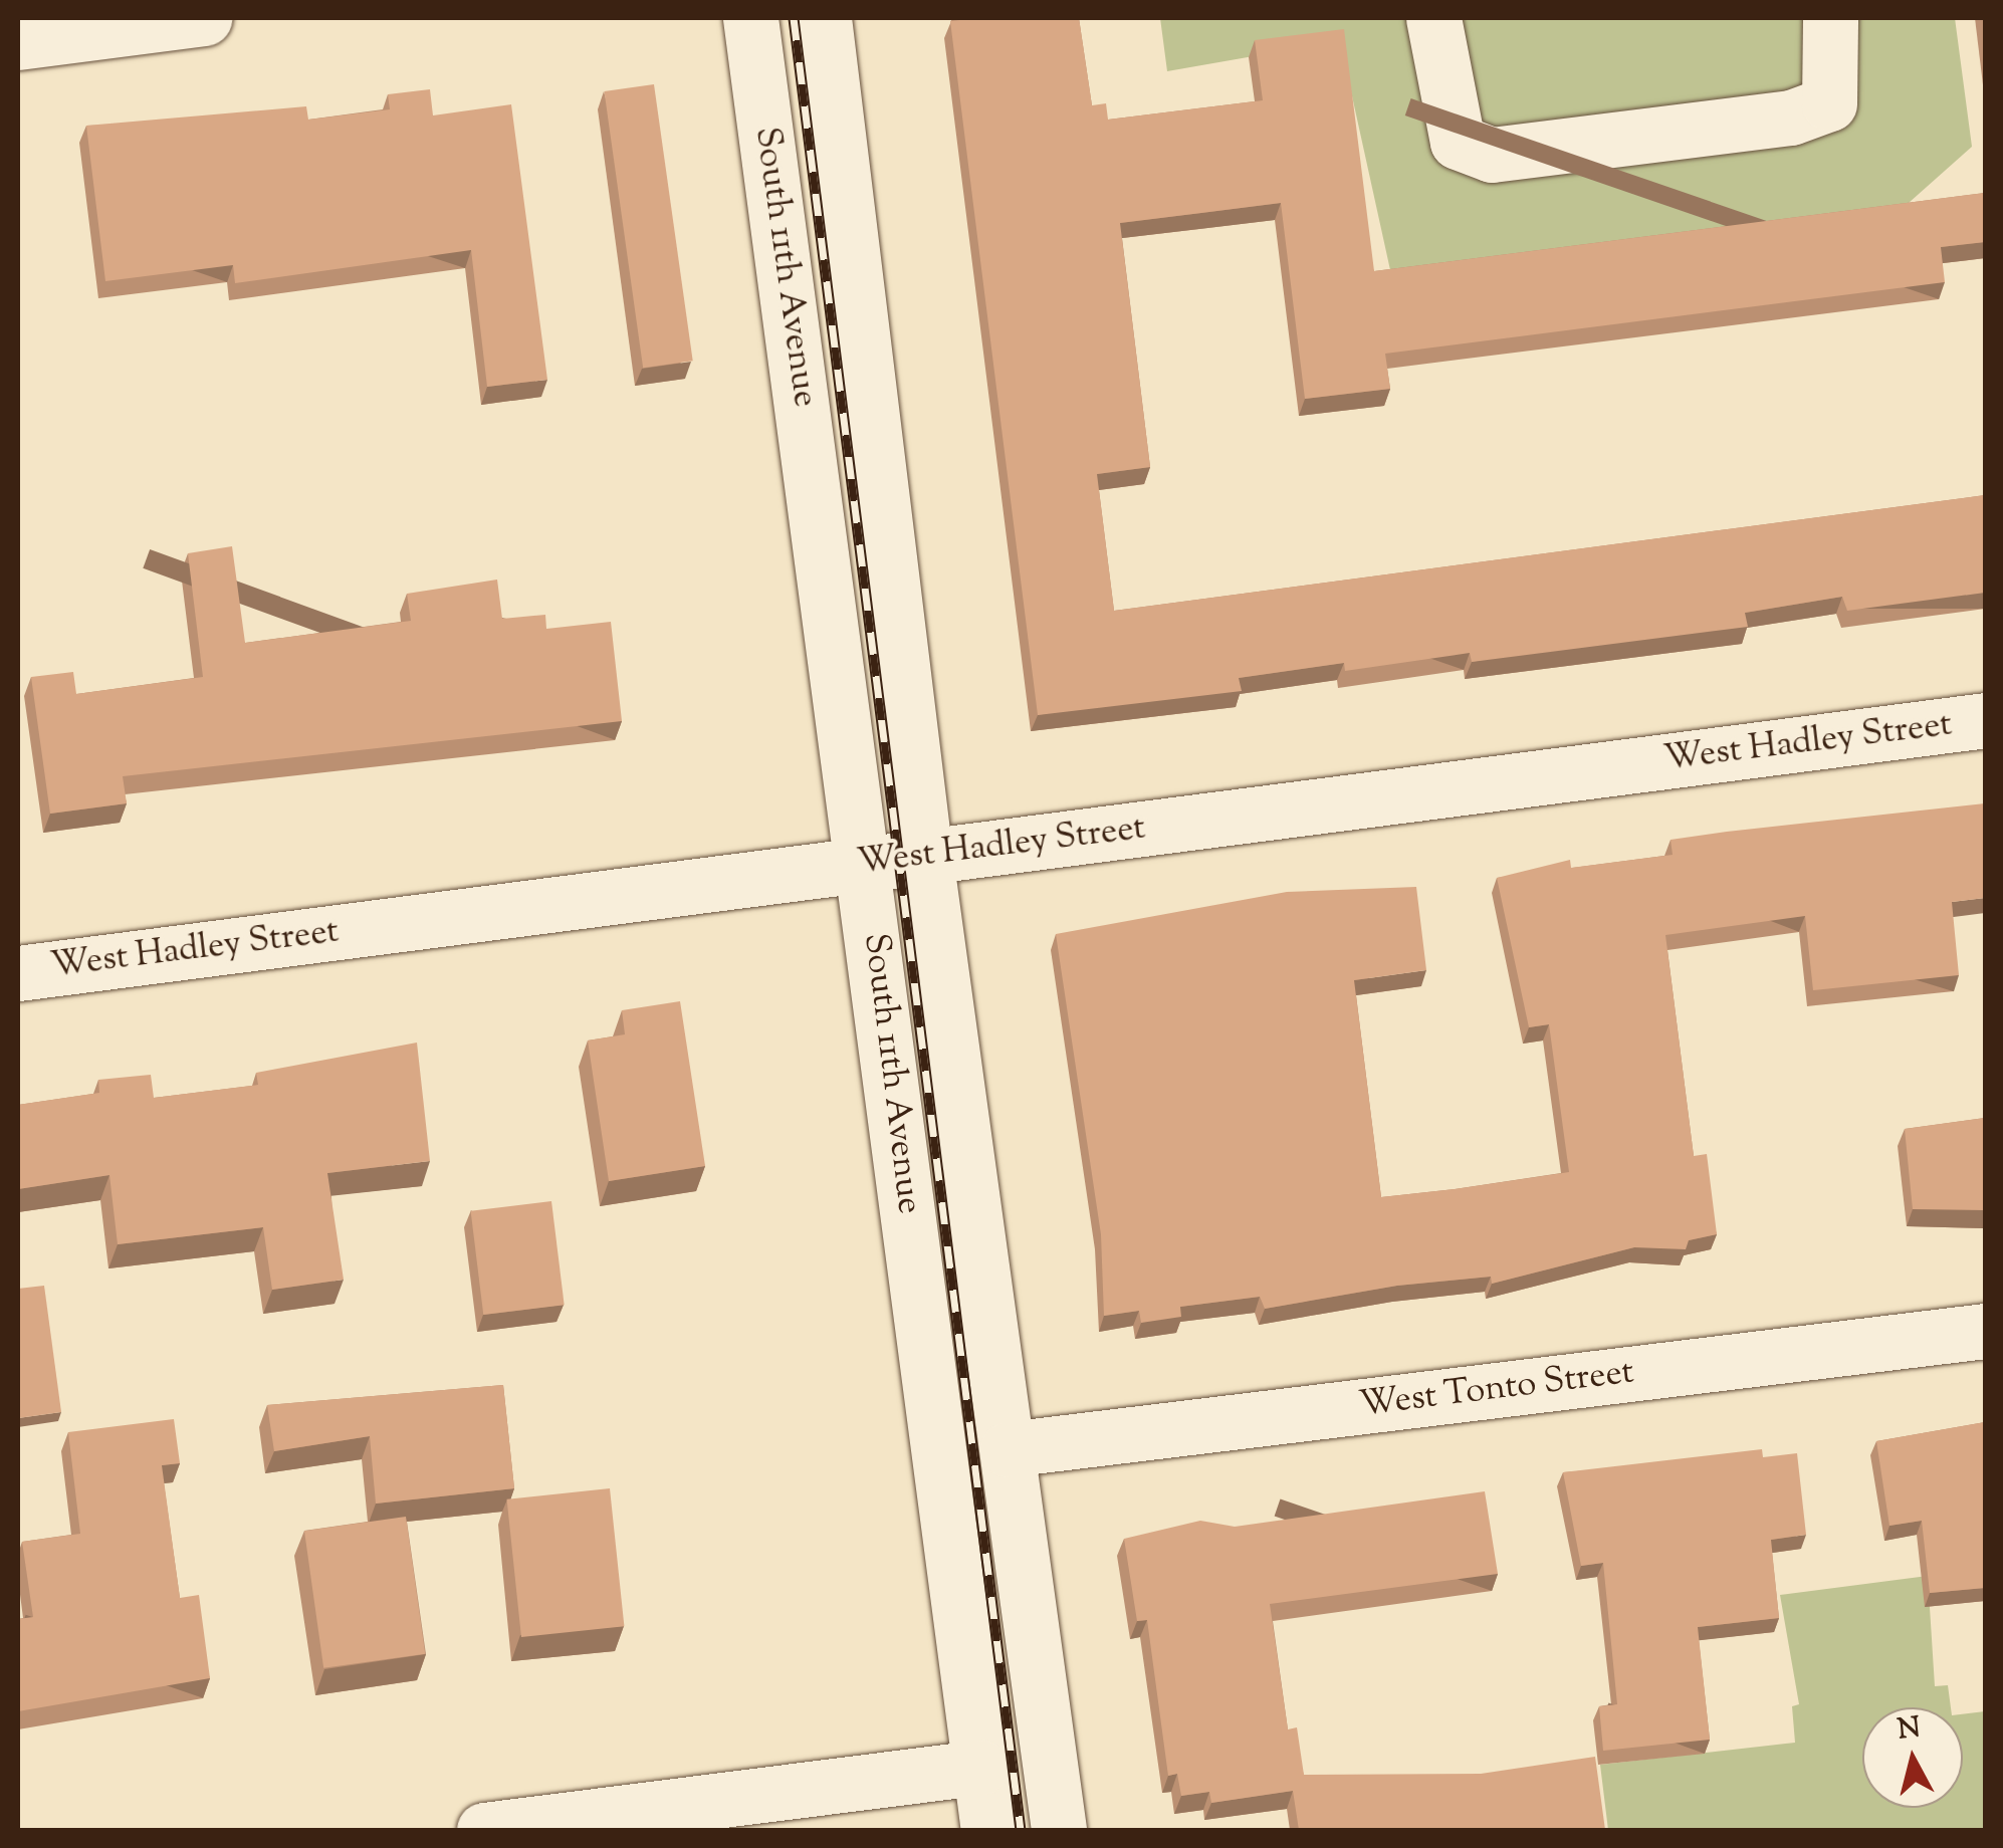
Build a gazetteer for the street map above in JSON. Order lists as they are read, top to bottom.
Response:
{
  "streets": {
    "street": ["South 11th Avenue", "West Hadley Street", "West Tonto Street"]
  },
  "crossings": [
    ["South 11th Avenue", "West Hadley Street"],
    ["South 11th Avenue", "West Tonto Street"]
  ],
  "north": "top"
}
